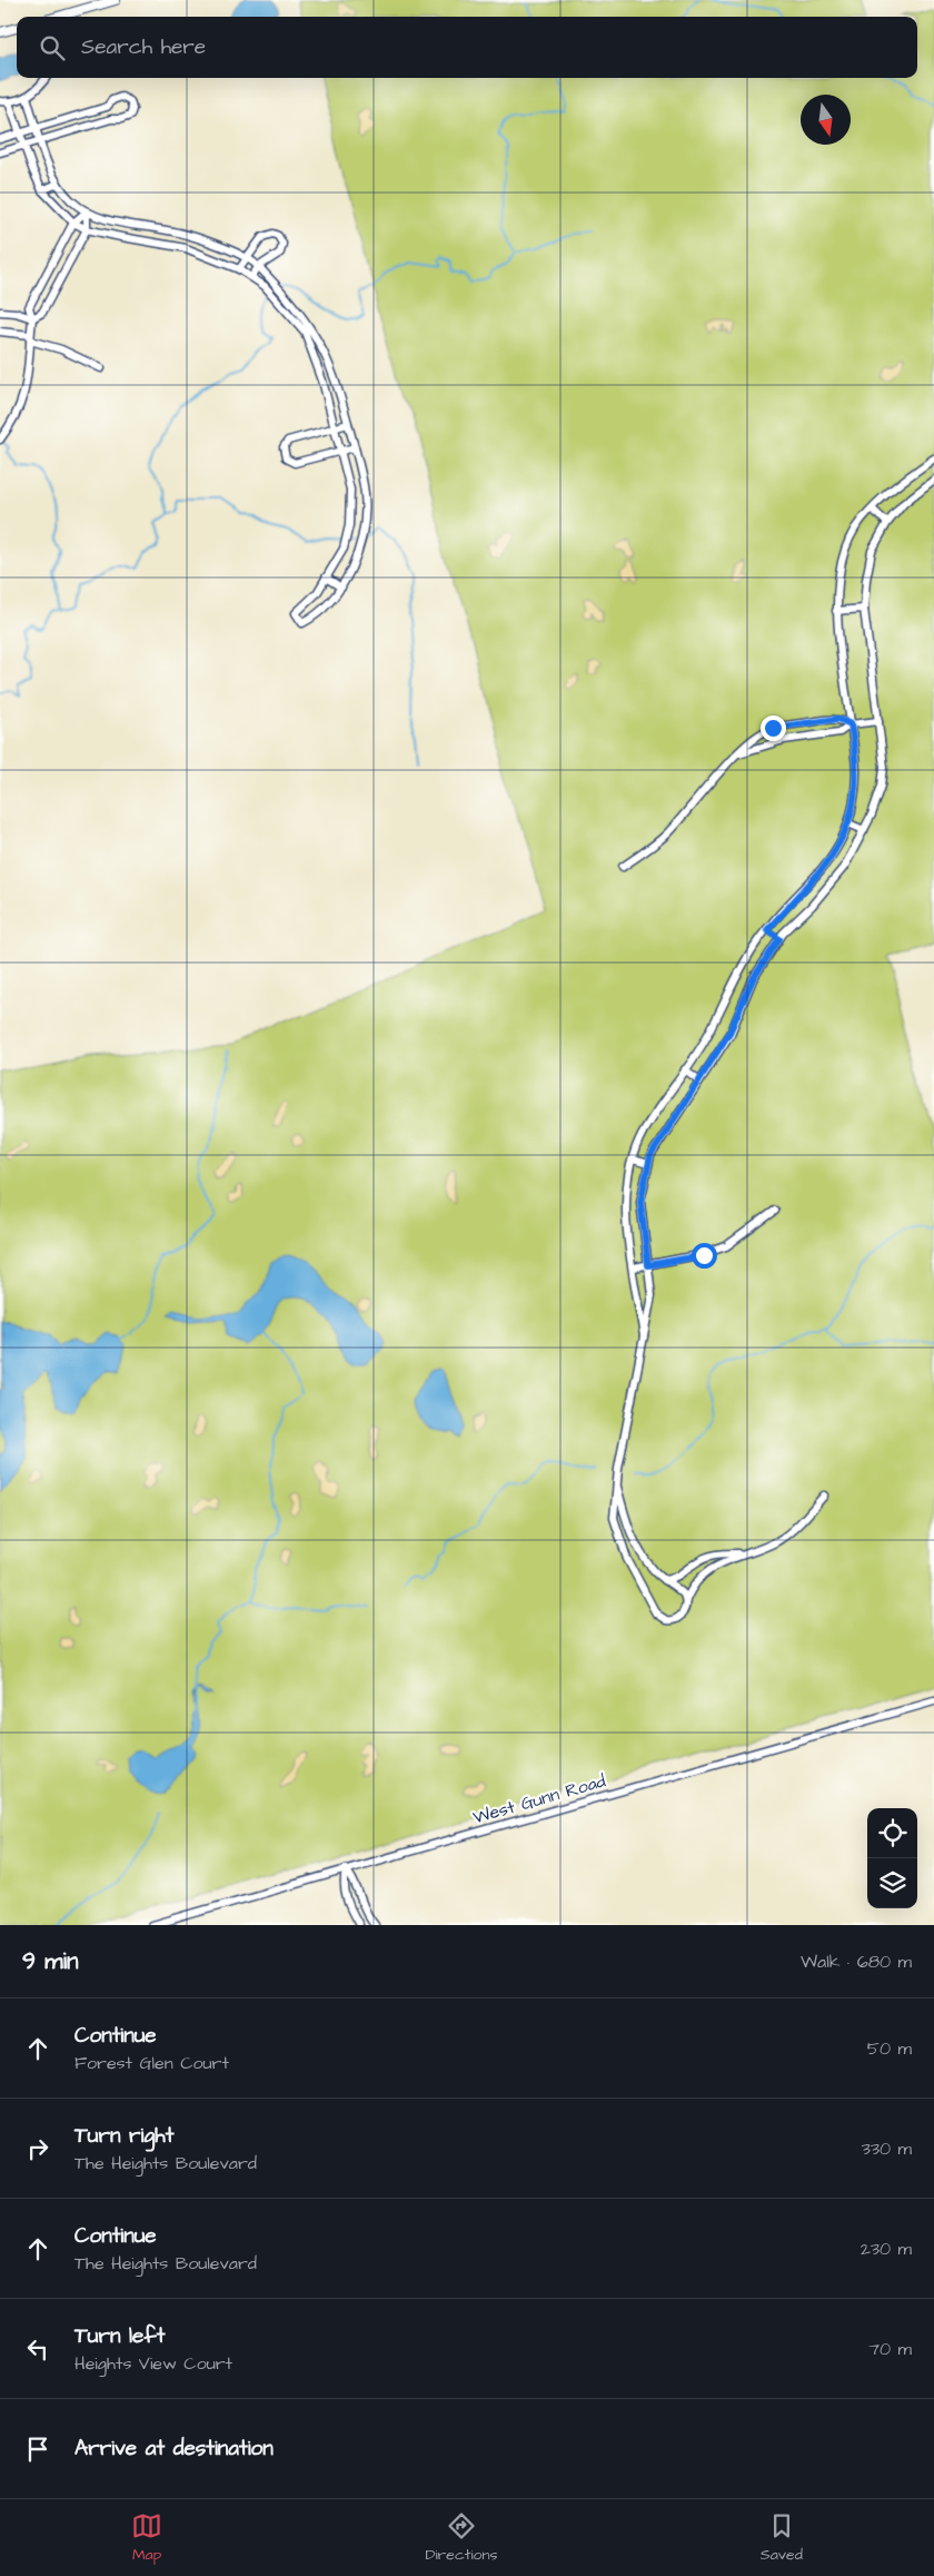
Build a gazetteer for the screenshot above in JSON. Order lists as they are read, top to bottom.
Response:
{
  "streets": {
    "street": ["West Gunn Road"]
  },
  "north": "bottom",
  "page": {
    "search": "Search here",
    "heading": ["9 min", "Walk · 680 m"],
    "list": [
      ["Continue", "Forest Glen Court", "50 m"],
      ["Turn right", "The Heights Boulevard", "330 m"],
      ["Continue", "The Heights Boulevard", "230 m"],
      ["Turn left", "Heights View Court", "70 m"],
      "Arrive at destination"
    ],
    "nav": ["Map", "Directions", "Saved"]
  }
}
